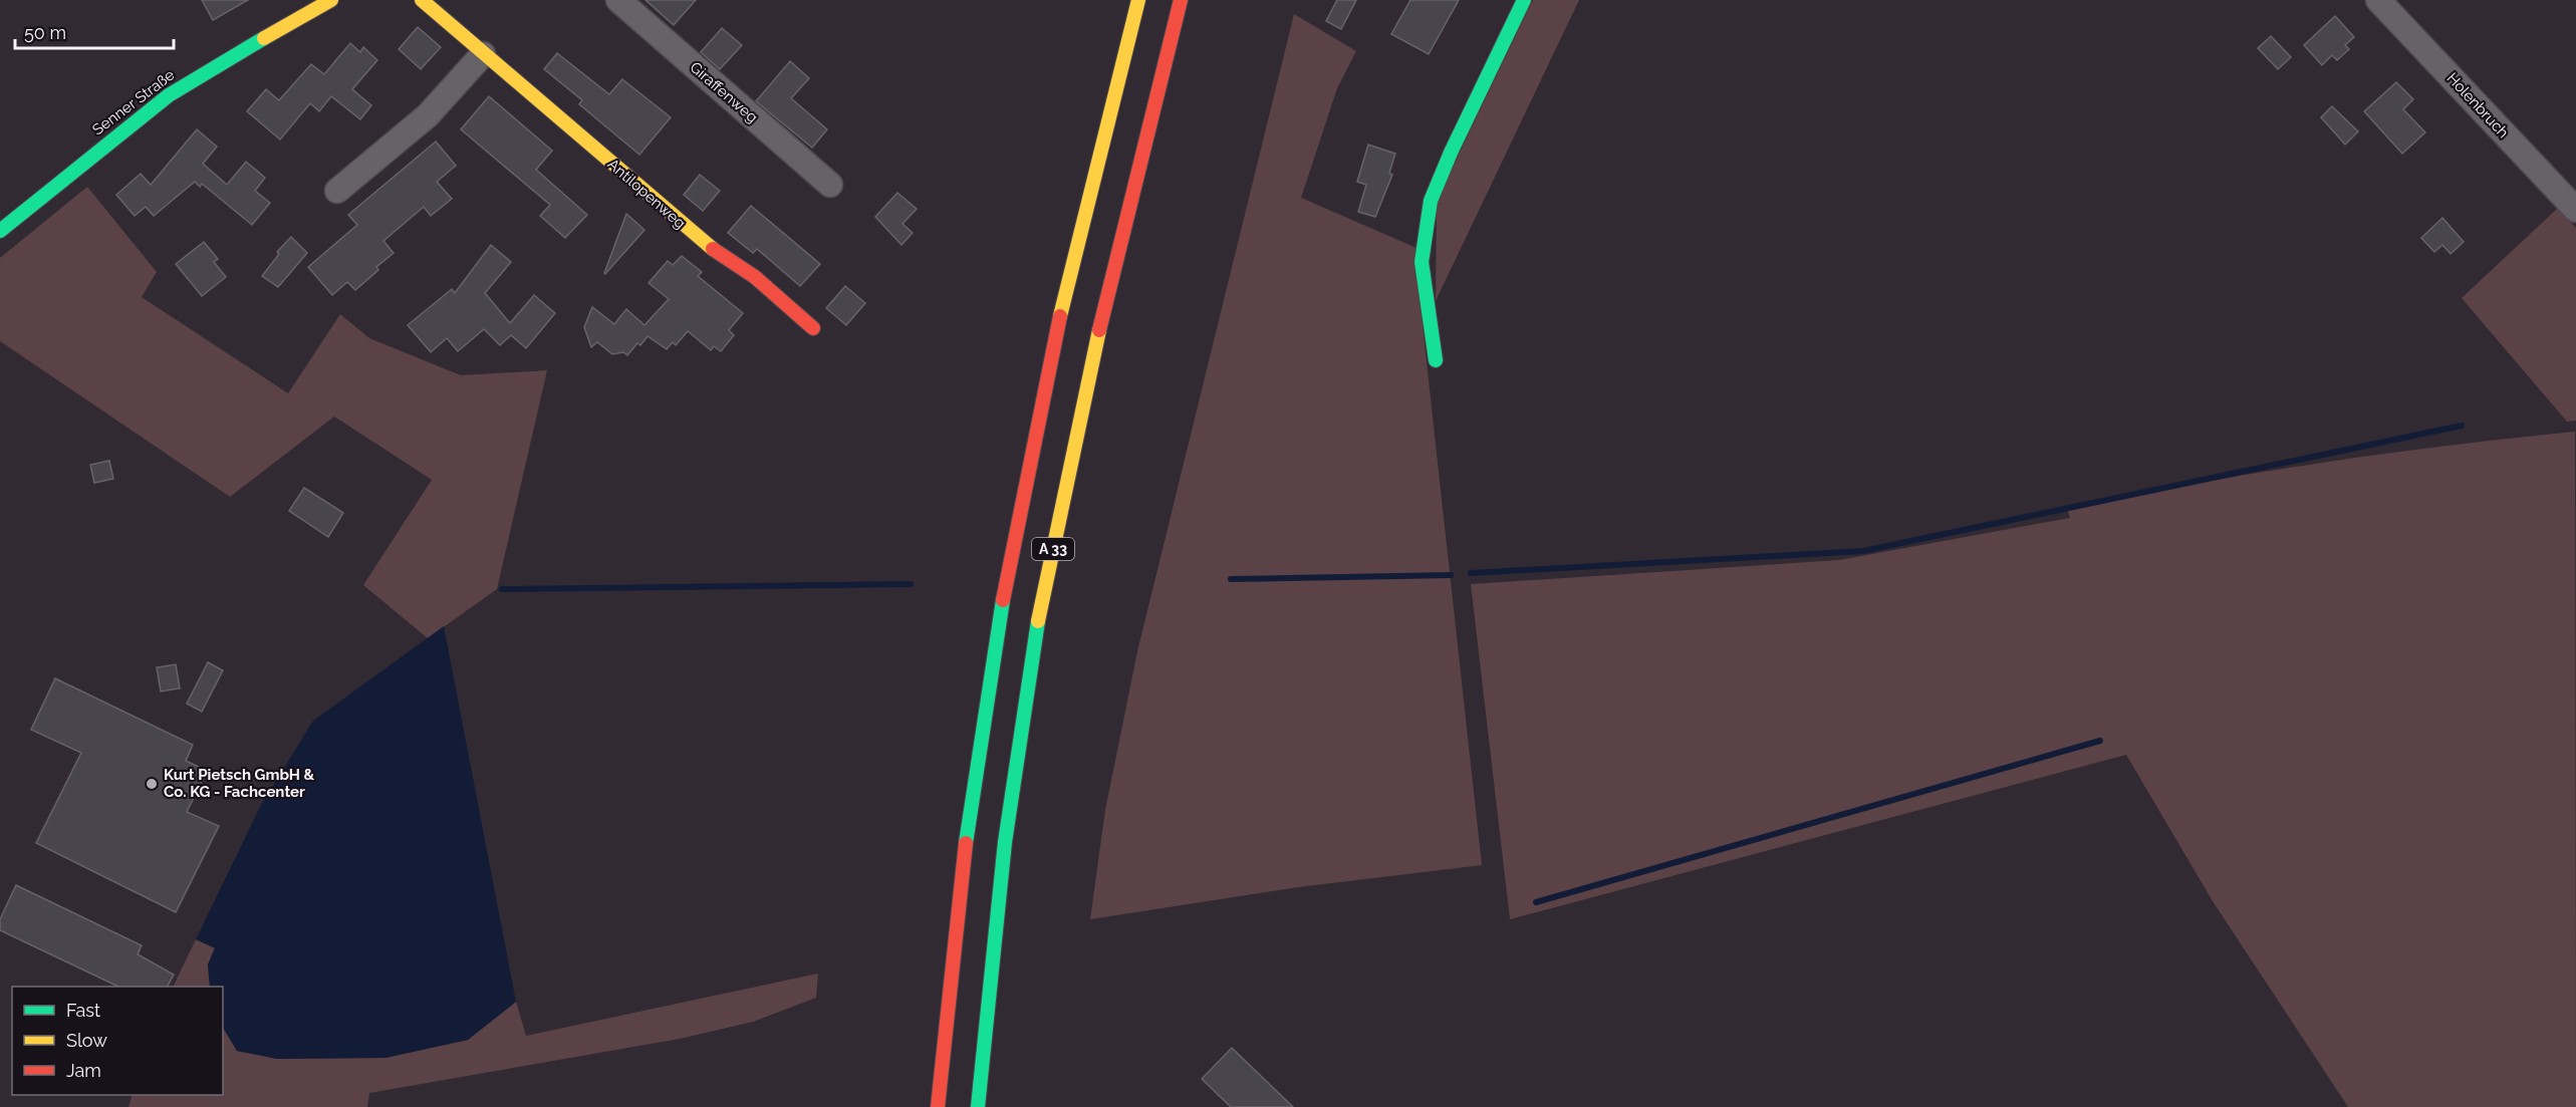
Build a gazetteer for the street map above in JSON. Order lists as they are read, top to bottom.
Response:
{
  "streets": {
    "main road": ["Senner Straße", "Antilopenweg", "A 33"],
    "street": ["Giraffenweg", "Holenbruch"]
  },
  "places": ["Kurt Pietsch GmbH & Co. KG - Fachcenter"],
  "legend": ["Fast", "Slow", "Jam"],
  "scale_bar": "50 m"
}
